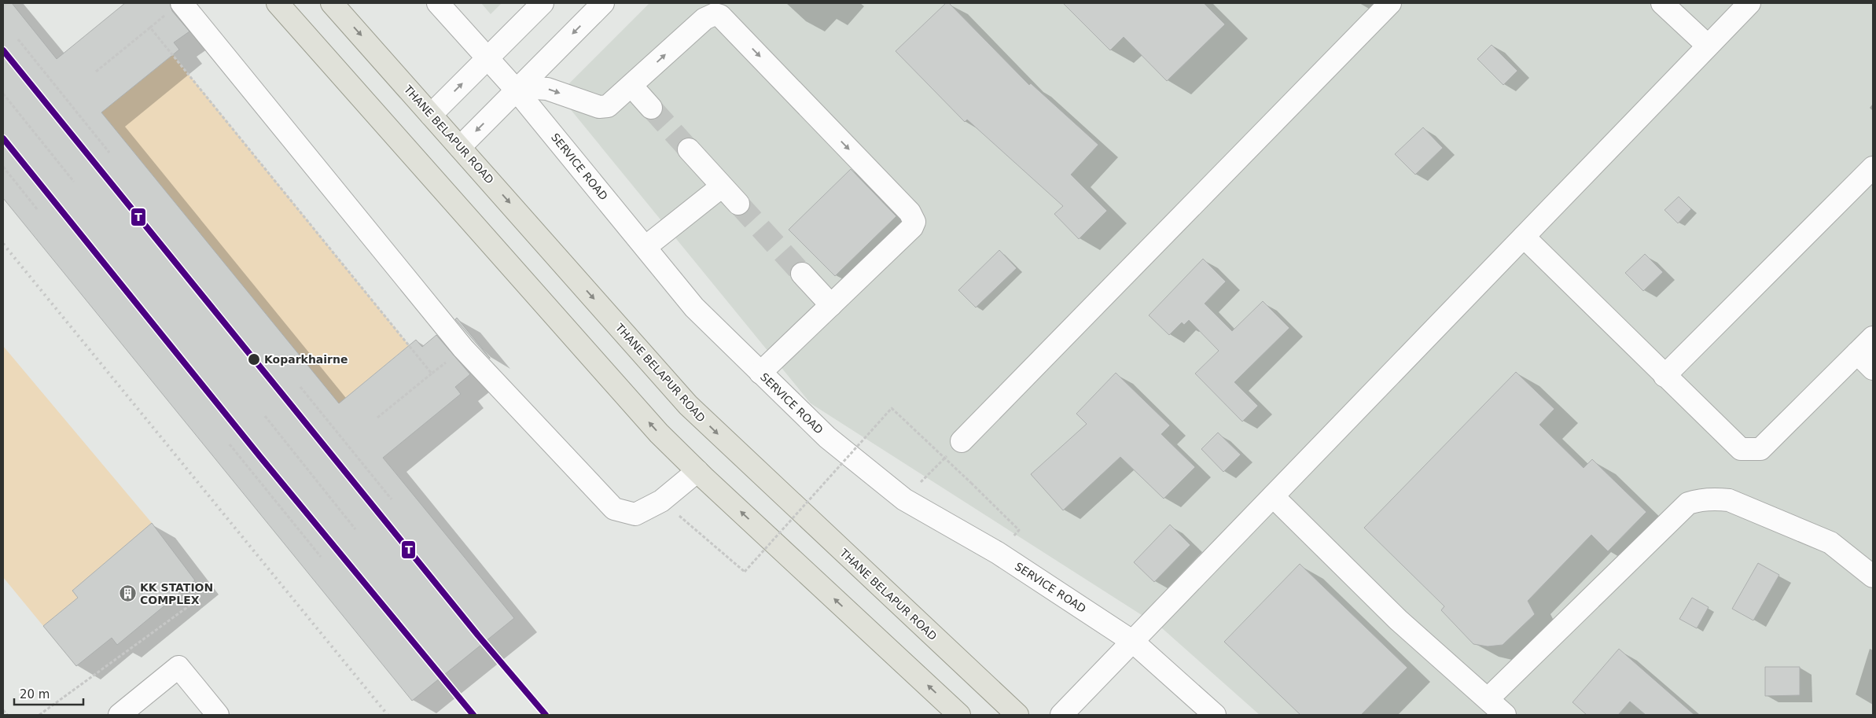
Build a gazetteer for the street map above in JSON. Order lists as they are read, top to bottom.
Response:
{
  "streets": {
    "main road": ["THANE BELAPUR ROAD"],
    "street": ["SERVICE ROAD"]
  },
  "places": {
    "other": ["Koparkhairne"],
    "building": ["KK STATION COMPLEX"]
  },
  "lines": ["transit line T"],
  "scale_bar": "20 m"
}
